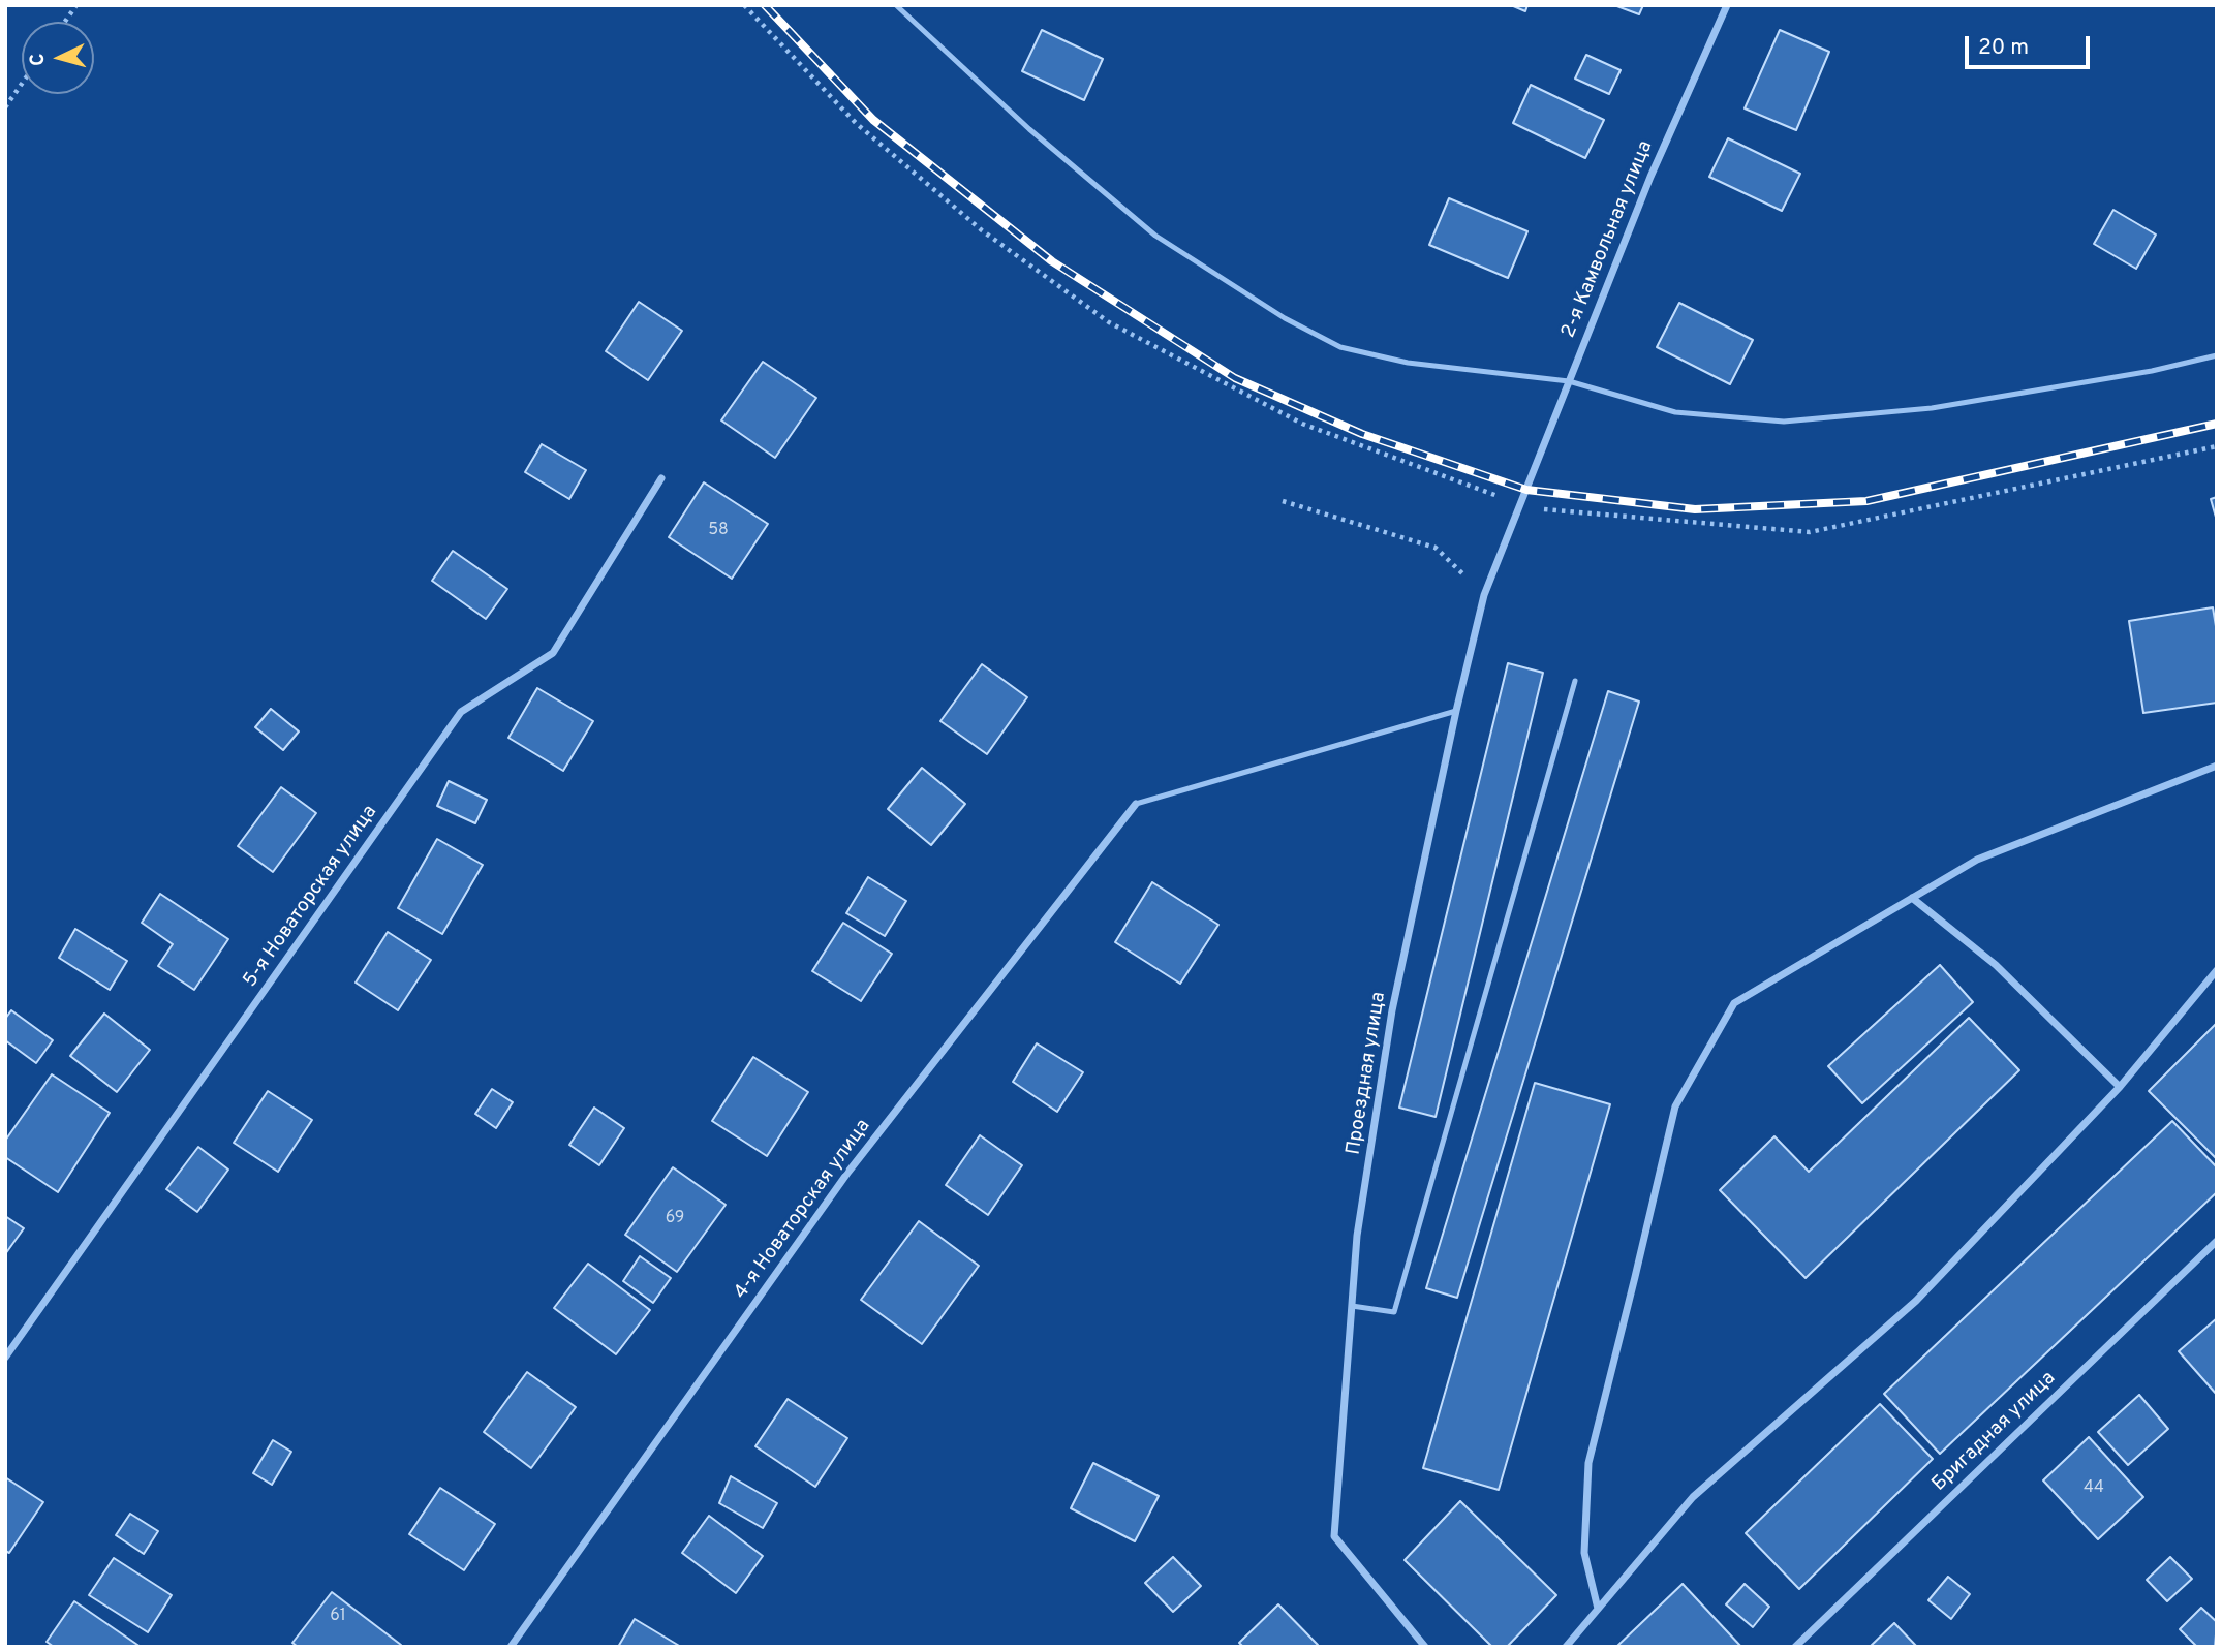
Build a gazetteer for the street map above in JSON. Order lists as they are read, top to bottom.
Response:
{
  "streets": {
    "street": [
      "2-я Камвольная улица",
      "5-я Новаторская улица",
      "Проездная улица",
      "4-я Новаторская улица",
      "Бригадная улица"
    ]
  },
  "crossings": [
    ["2-я Камвольная улица", "Проездная улица"]
  ],
  "house_numbers": [
    "58",
    "69",
    "44",
    "61"
  ],
  "scale_bar": "20 m",
  "north": "left"
}
